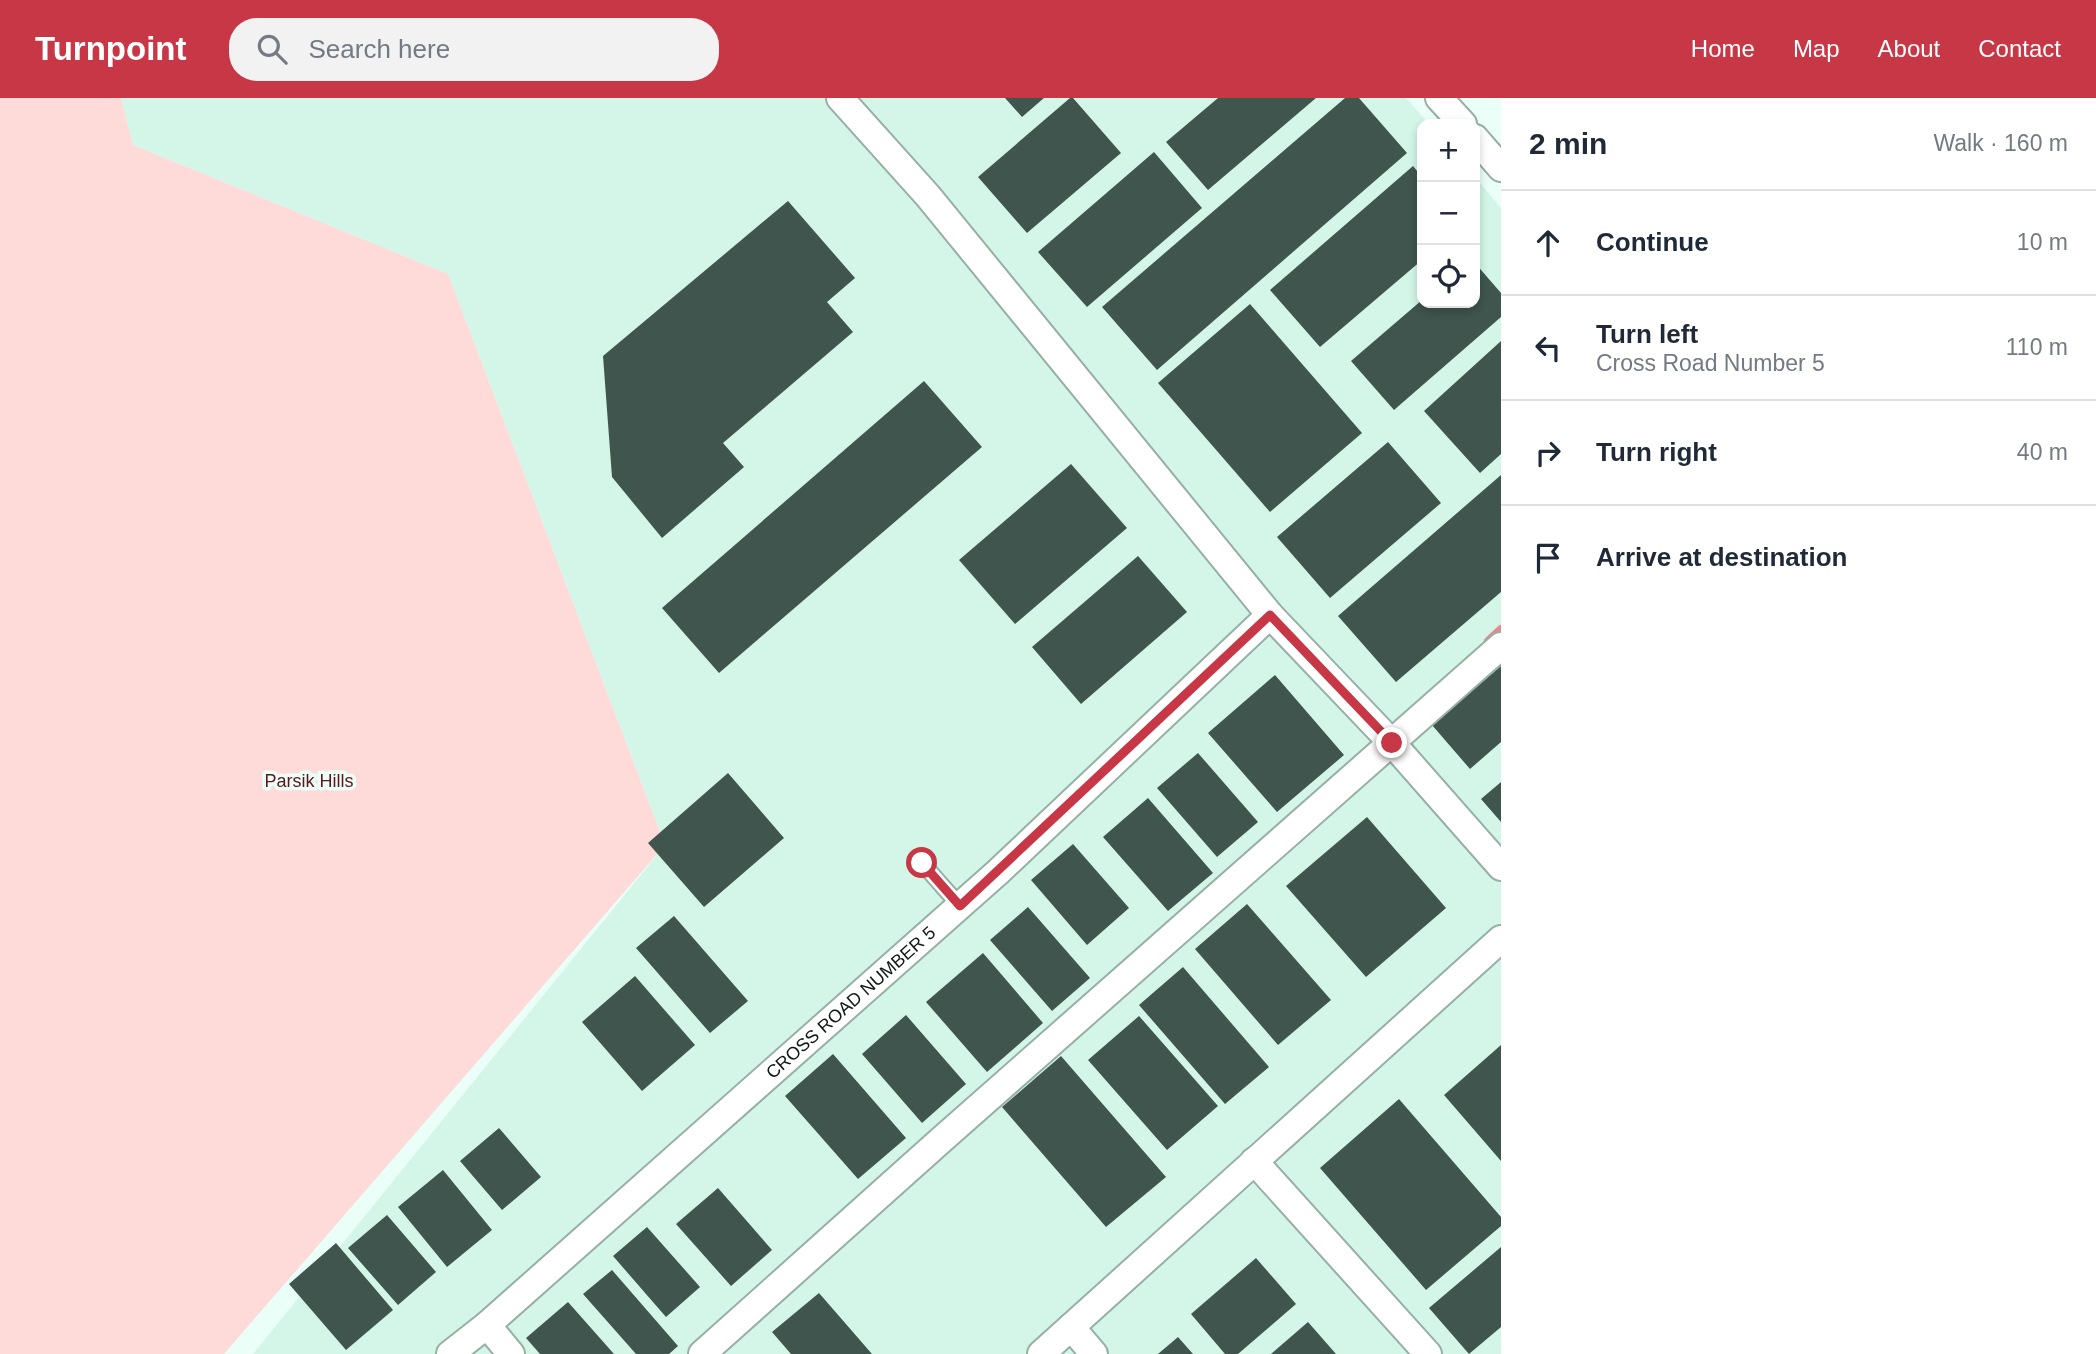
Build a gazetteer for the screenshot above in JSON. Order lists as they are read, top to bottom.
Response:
{
  "streets": {
    "street": ["CROSS ROAD NUMBER 5"]
  },
  "parks": ["Parsik Hills"],
  "page": {
    "header": "Turnpoint",
    "search": "Search here",
    "nav": [
      "Home",
      "Map",
      "About",
      "Contact"
    ],
    "heading": ["2 min", "Walk · 160 m"],
    "map_buttons": ["+", "−"],
    "list": [
      ["Continue", "10 m"],
      ["Turn left", "Cross Road Number 5", "110 m"],
      ["Turn right", "40 m"],
      "Arrive at destination"
    ]
  }
}
